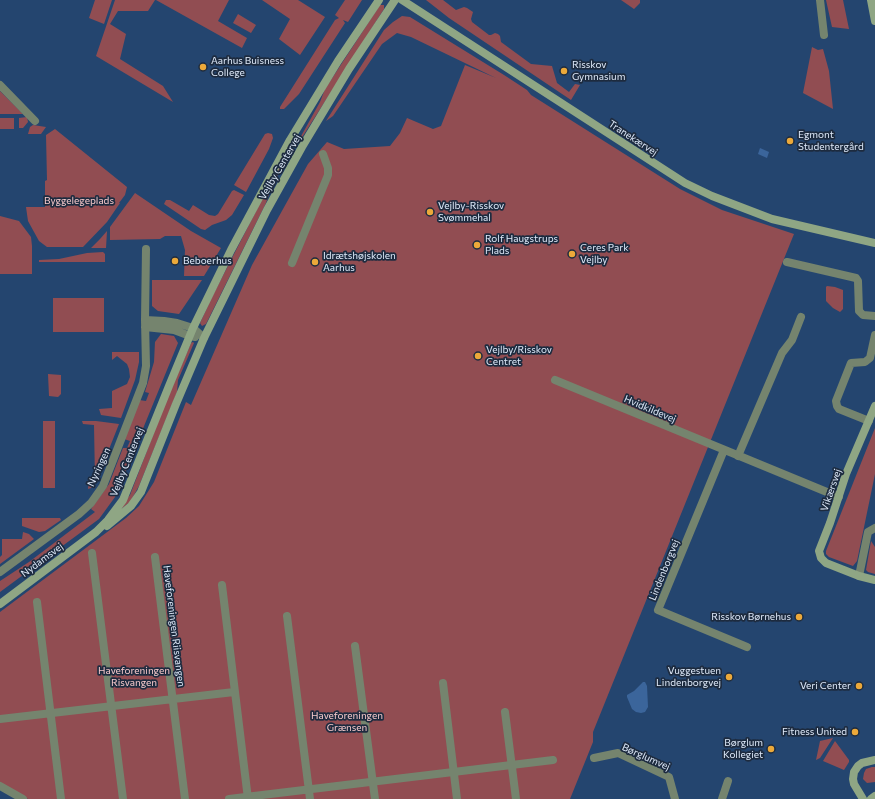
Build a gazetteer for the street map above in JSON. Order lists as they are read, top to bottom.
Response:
{
  "streets": {
    "street": [
      "Tranekærvej",
      "Vejlby Centervej",
      "Hvidkildevej",
      "Nyringen",
      "Vikærsvej",
      "Nydamsvej",
      "Lindenborgvej",
      "Haveforeningen Riisvangen",
      "Børglumvej"
    ]
  },
  "crossings": [
    ["Vejlby Centervej", "Nydamsvej"],
    ["Hvidkildevej", "Vikærsvej"],
    ["Hvidkildevej", "Lindenborgvej"]
  ],
  "parks": ["Byggelegeplads", "Haveforeningen Risvangen", "Haveforeningen Grænsen"],
  "places": [
    "Aarhus Buisness College",
    "Risskov Gymnasium",
    "Egmont Studentergård",
    "Vejlby-Risskov Svømmehal",
    "Rolf Haugstrups Plads",
    "Ceres Park Vejlby",
    "Beboerhus",
    "Idrætshøjskolen Aarhus",
    "Vejlby/Risskov Centret",
    "Risskov Børnehus",
    "Vuggestuen Lindenborgvej",
    "Veri Center",
    "Fitness United",
    "Børglum Kollegiet"
  ]
}
